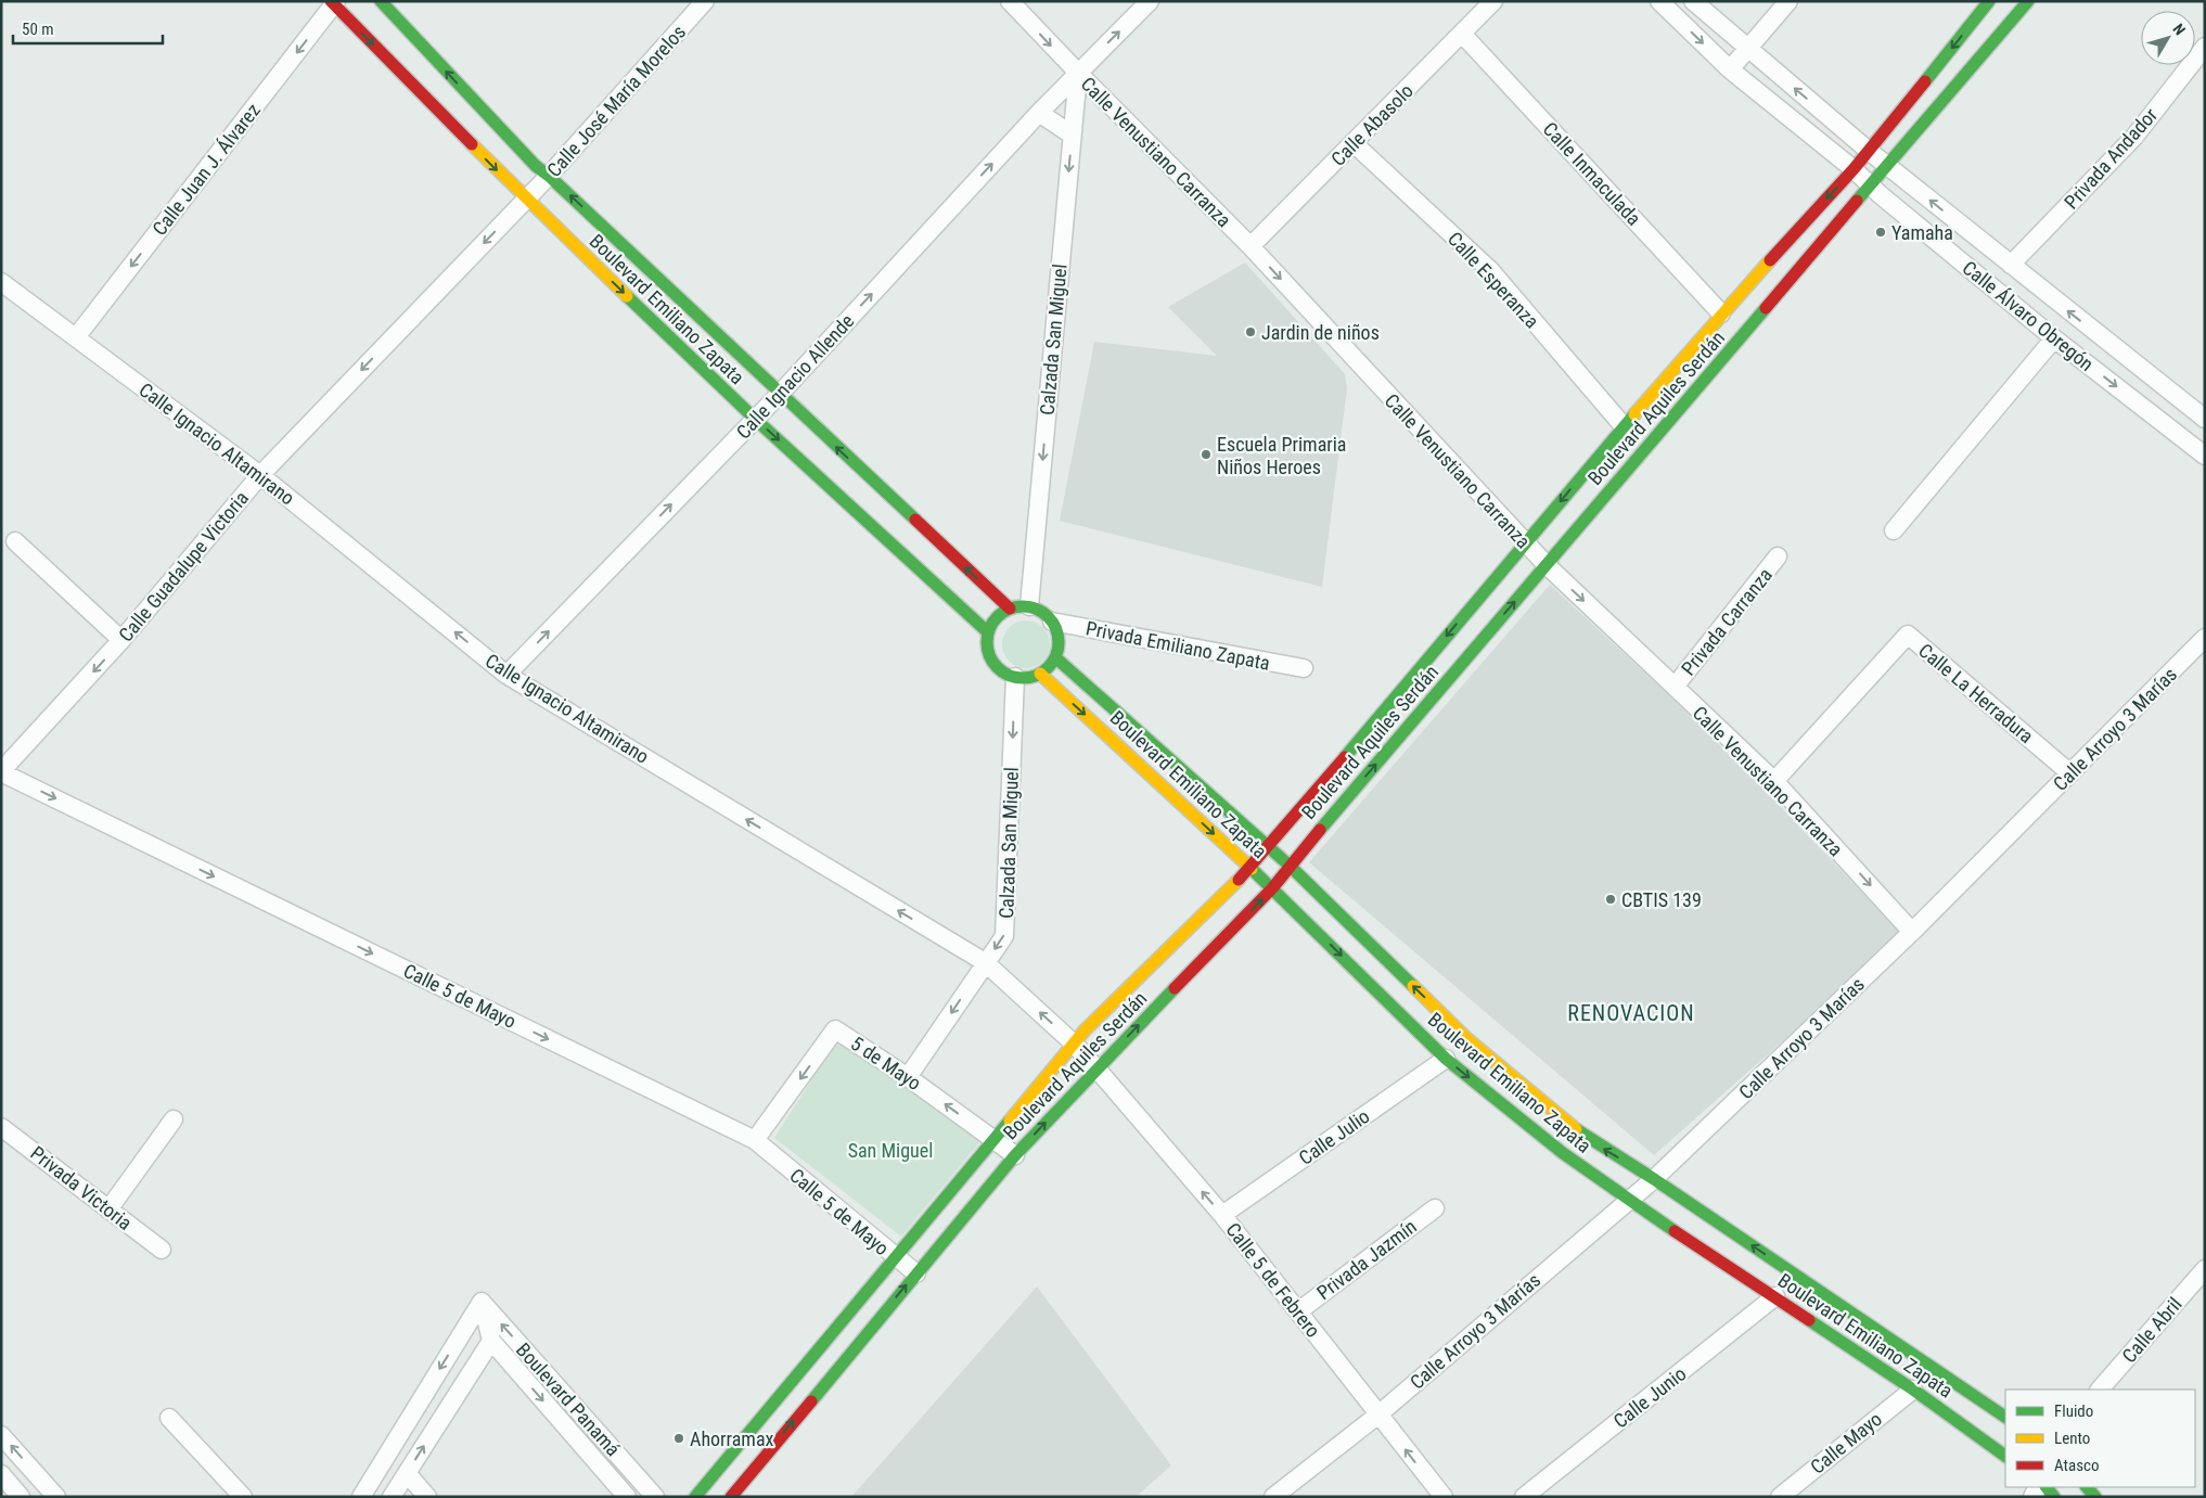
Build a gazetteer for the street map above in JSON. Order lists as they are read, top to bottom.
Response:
{
  "streets": {
    "street": [
      "Calle José María Morelos",
      "Calle Abasolo",
      "Calle Venustiano Carranza",
      "Privada Andador",
      "Calle Juan J. Álvarez",
      "Calle Inmaculada",
      "Calle Esperanza",
      "Boulevard Emiliano Zapata",
      "Calle Álvaro Obregón",
      "Calzada San Miguel",
      "Calle Ignacio Allende",
      "Boulevard Aquiles Serdán",
      "Calle Ignacio Altamirano",
      "Calle Guadalupe Victoria",
      "Privada Carranza",
      "Privada Emiliano Zapata",
      "Calle La Herradura",
      "Calle Arroyo 3 Marías",
      "Calle 5 de Mayo",
      "5 de Mayo",
      "Calle Julio",
      "Privada Victoria",
      "Privada Jazmín",
      "Calle 5 de Febrero",
      "Calle Abril",
      "Calle Junio",
      "Boulevard Panamá",
      "Calle Mayo"
    ]
  },
  "crossings": [
    ["Calle José María Morelos", "Boulevard Emiliano Zapata"],
    ["Calle José María Morelos", "Calle Guadalupe Victoria"],
    ["Calle Abasolo", "Calle Venustiano Carranza"],
    ["Calle Abasolo", "Calle Inmaculada"],
    ["Calle Abasolo", "Calle Esperanza"],
    ["Calle Venustiano Carranza", "Calzada San Miguel"],
    ["Calle Venustiano Carranza", "Calle Ignacio Allende"],
    ["Calle Venustiano Carranza", "Boulevard Aquiles Serdán"],
    ["Calle Venustiano Carranza", "Privada Carranza"],
    ["Calle Venustiano Carranza", "Calle La Herradura"],
    ["Calle Venustiano Carranza", "Calle Arroyo 3 Marías"],
    ["Privada Andador", "Calle Álvaro Obregón"],
    ["Calle Juan J. Álvarez", "Boulevard Emiliano Zapata"],
    ["Calle Juan J. Álvarez", "Calle Ignacio Altamirano"],
    ["Calle Inmaculada", "Boulevard Aquiles Serdán"],
    ["Calle Esperanza", "Boulevard Aquiles Serdán"],
    ["Boulevard Emiliano Zapata", "Calzada San Miguel"],
    ["Boulevard Emiliano Zapata", "Calle Ignacio Allende"],
    ["Boulevard Emiliano Zapata", "Boulevard Aquiles Serdán"],
    ["Boulevard Emiliano Zapata", "Calle Guadalupe Victoria"],
    ["Boulevard Emiliano Zapata", "Privada Emiliano Zapata"],
    ["Boulevard Emiliano Zapata", "Calle Arroyo 3 Marías"],
    ["Boulevard Emiliano Zapata", "Calle Julio"],
    ["Boulevard Emiliano Zapata", "Calle Junio"],
    ["Boulevard Emiliano Zapata", "Calle Mayo"],
    ["Calle Álvaro Obregón", "Boulevard Aquiles Serdán"],
    ["Calzada San Miguel", "Calle Ignacio Allende"],
    ["Calzada San Miguel", "Calle Ignacio Altamirano"],
    ["Calzada San Miguel", "Privada Emiliano Zapata"],
    ["Calzada San Miguel", "5 de Mayo"],
    ["Calle Ignacio Allende", "Calle Ignacio Altamirano"],
    ["Boulevard Aquiles Serdán", "Calle Ignacio Altamirano"],
    ["Boulevard Aquiles Serdán", "Calle 5 de Mayo"],
    ["Boulevard Aquiles Serdán", "5 de Mayo"],
    ["Boulevard Aquiles Serdán", "Calle 5 de Febrero"],
    ["Calle Ignacio Altamirano", "Calle Guadalupe Victoria"],
    ["Calle Ignacio Altamirano", "Calle 5 de Febrero"],
    ["Calle Guadalupe Victoria", "Calle 5 de Mayo"],
    ["Calle La Herradura", "Calle Arroyo 3 Marías"],
    ["Calle Arroyo 3 Marías", "Calle 5 de Febrero"],
    ["Calle 5 de Mayo", "5 de Mayo"],
    ["Calle Julio", "Calle 5 de Febrero"],
    ["Privada Jazmín", "Calle 5 de Febrero"]
  ],
  "one_way": [
    "Calle Venustiano Carranza",
    "Calle Juan J. Álvarez",
    "Calzada San Miguel",
    "Calle Ignacio Allende",
    "Calle Ignacio Altamirano",
    "Calle Guadalupe Victoria",
    "Calle 5 de Mayo",
    "Calle 5 de Febrero"
  ],
  "districts": ["RENOVACION"],
  "parks": ["San Miguel"],
  "places": [
    "Yamaha",
    "Jardin de niños",
    "Escuela Primaria Niños Heroes",
    "CBTIS 139",
    "Ahorramax"
  ],
  "legend": ["Fluido", "Lento", "Atasco"],
  "scale_bar": "50 m",
  "north": "top right"
}
